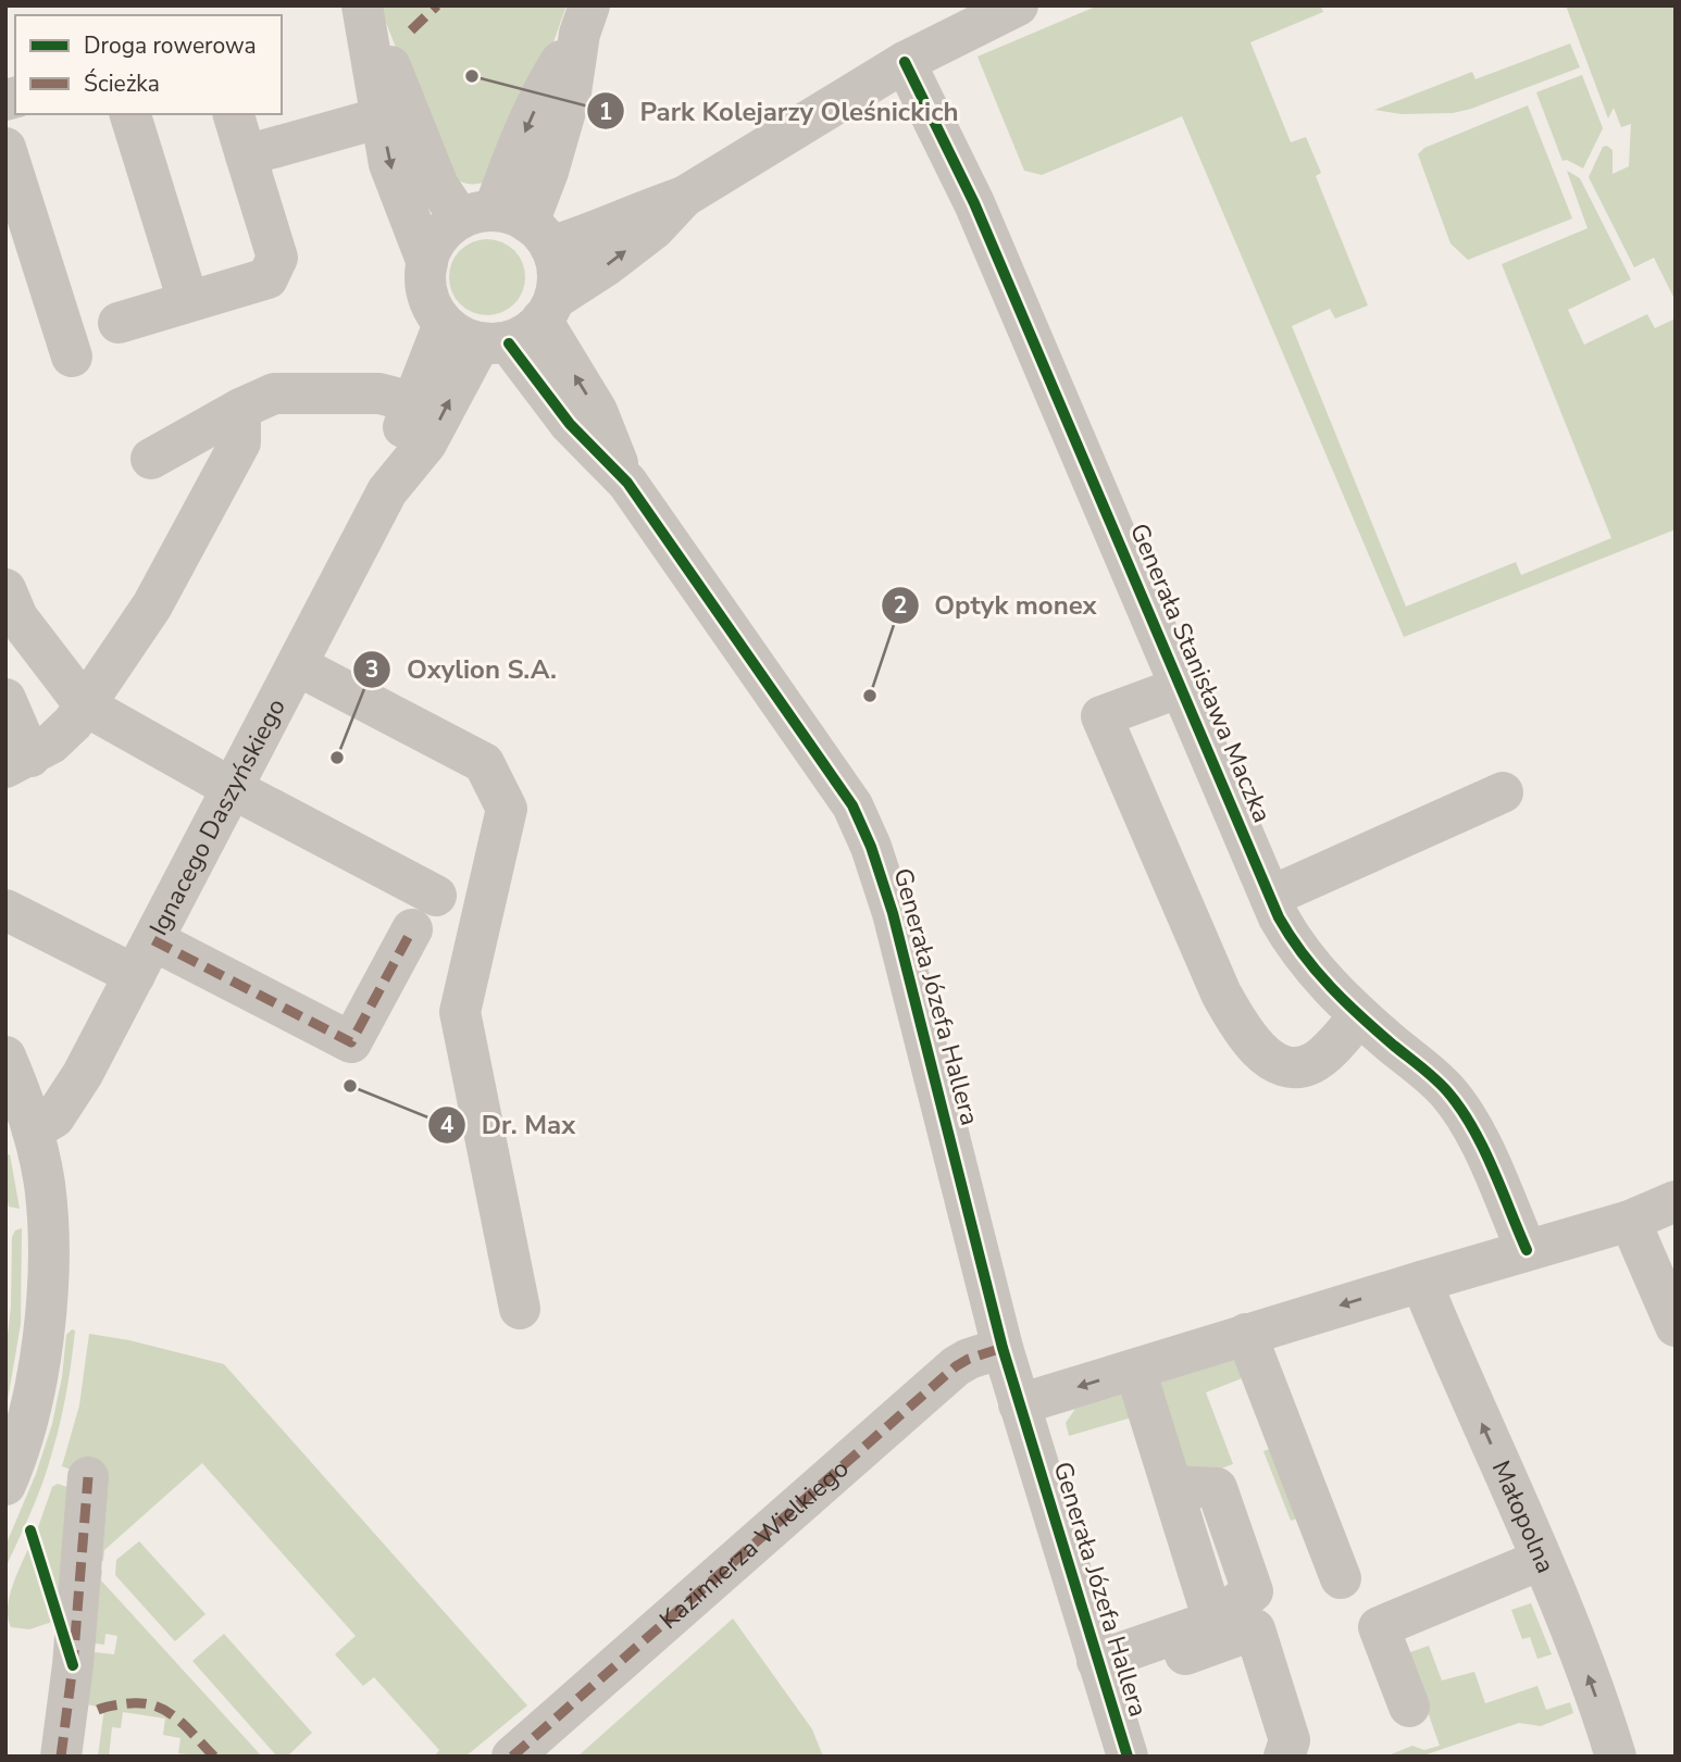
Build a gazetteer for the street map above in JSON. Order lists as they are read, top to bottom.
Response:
{
  "streets": {
    "street": [
      "Generała Stanisława Maczka",
      "Ignacego Daszyńskiego",
      "Generała Józefa Hallera",
      "Małopolna",
      "Kazimierza Wielkiego"
    ]
  },
  "crossings": [
    ["Ignacego Daszyńskiego", "Generała Józefa Hallera"],
    ["Generała Józefa Hallera", "Kazimierza Wielkiego"]
  ],
  "places": [
    "Park Kolejarzy Oleśnickich",
    "Optyk monex",
    "Oxylion S.A.",
    "Dr. Max"
  ],
  "legend": ["Droga rowerowa", "Ścieżka"]
}
